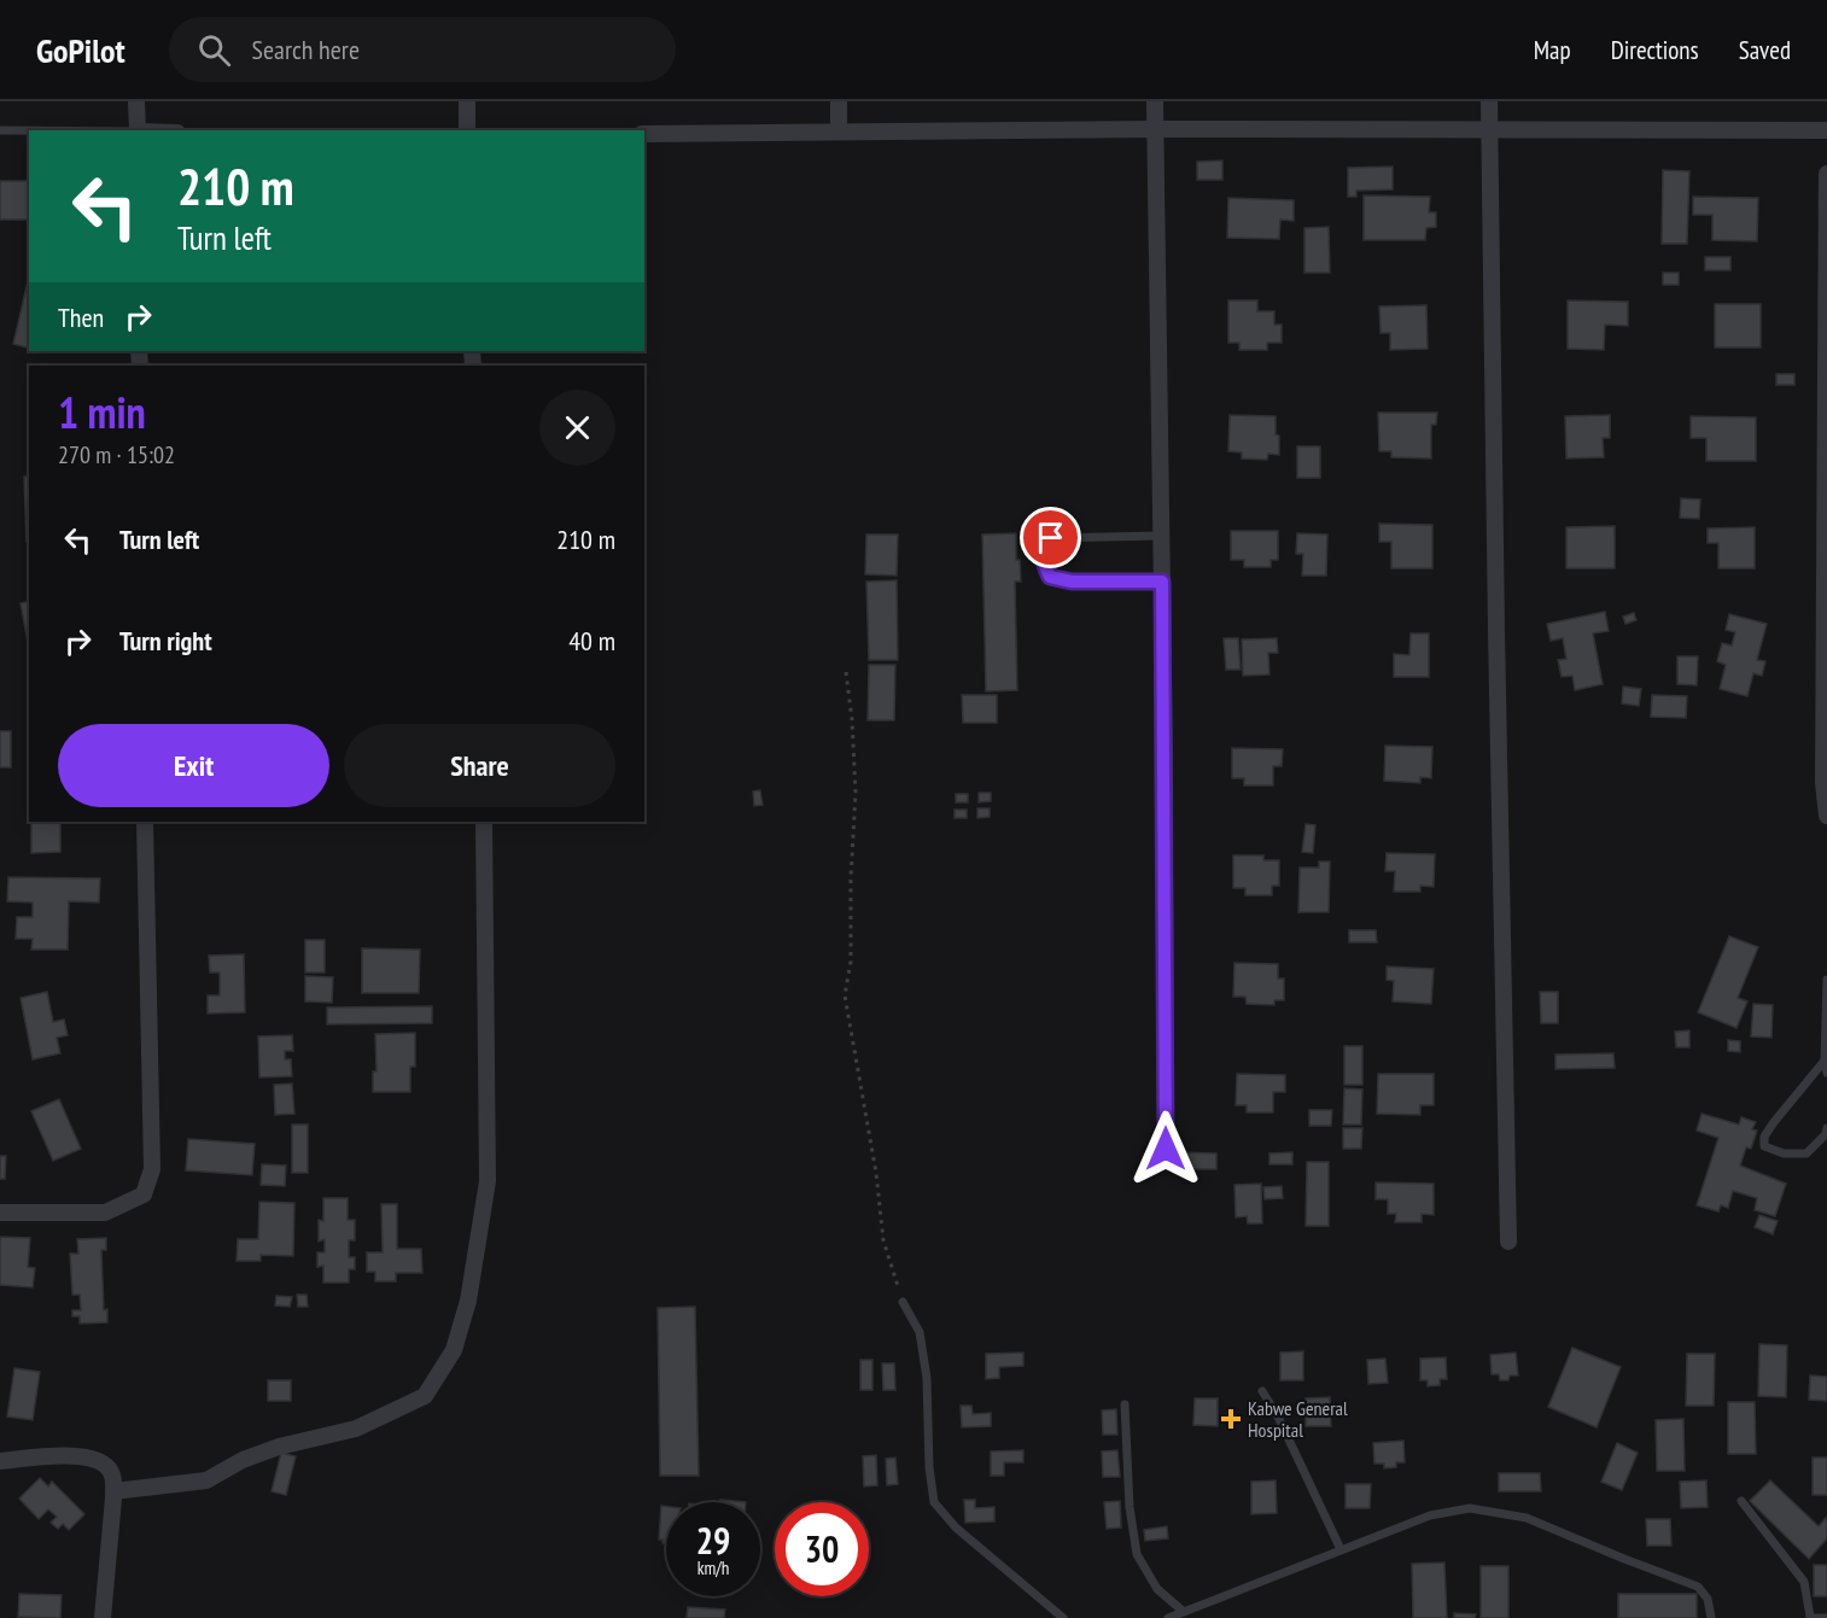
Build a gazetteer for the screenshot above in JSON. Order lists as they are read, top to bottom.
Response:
{
  "places": {
    "health": ["Kabwe General Hospital"]
  },
  "page": {
    "header": "GoPilot",
    "search": "Search here",
    "nav": ["Map", "Directions", "Saved"],
    "turn": ["210 m", "Turn left"],
    "then": "Then",
    "heading": ["1 min", "270 m · 15:02"],
    "list": [
      {
        "name": "Turn left",
        "value": "210 m"
      },
      {
        "name": "Turn right",
        "value": "40 m"
      }
    ],
    "buttons": ["Exit", "Share"],
    "speed": "29 km/h",
    "limit": "30"
  }
}
